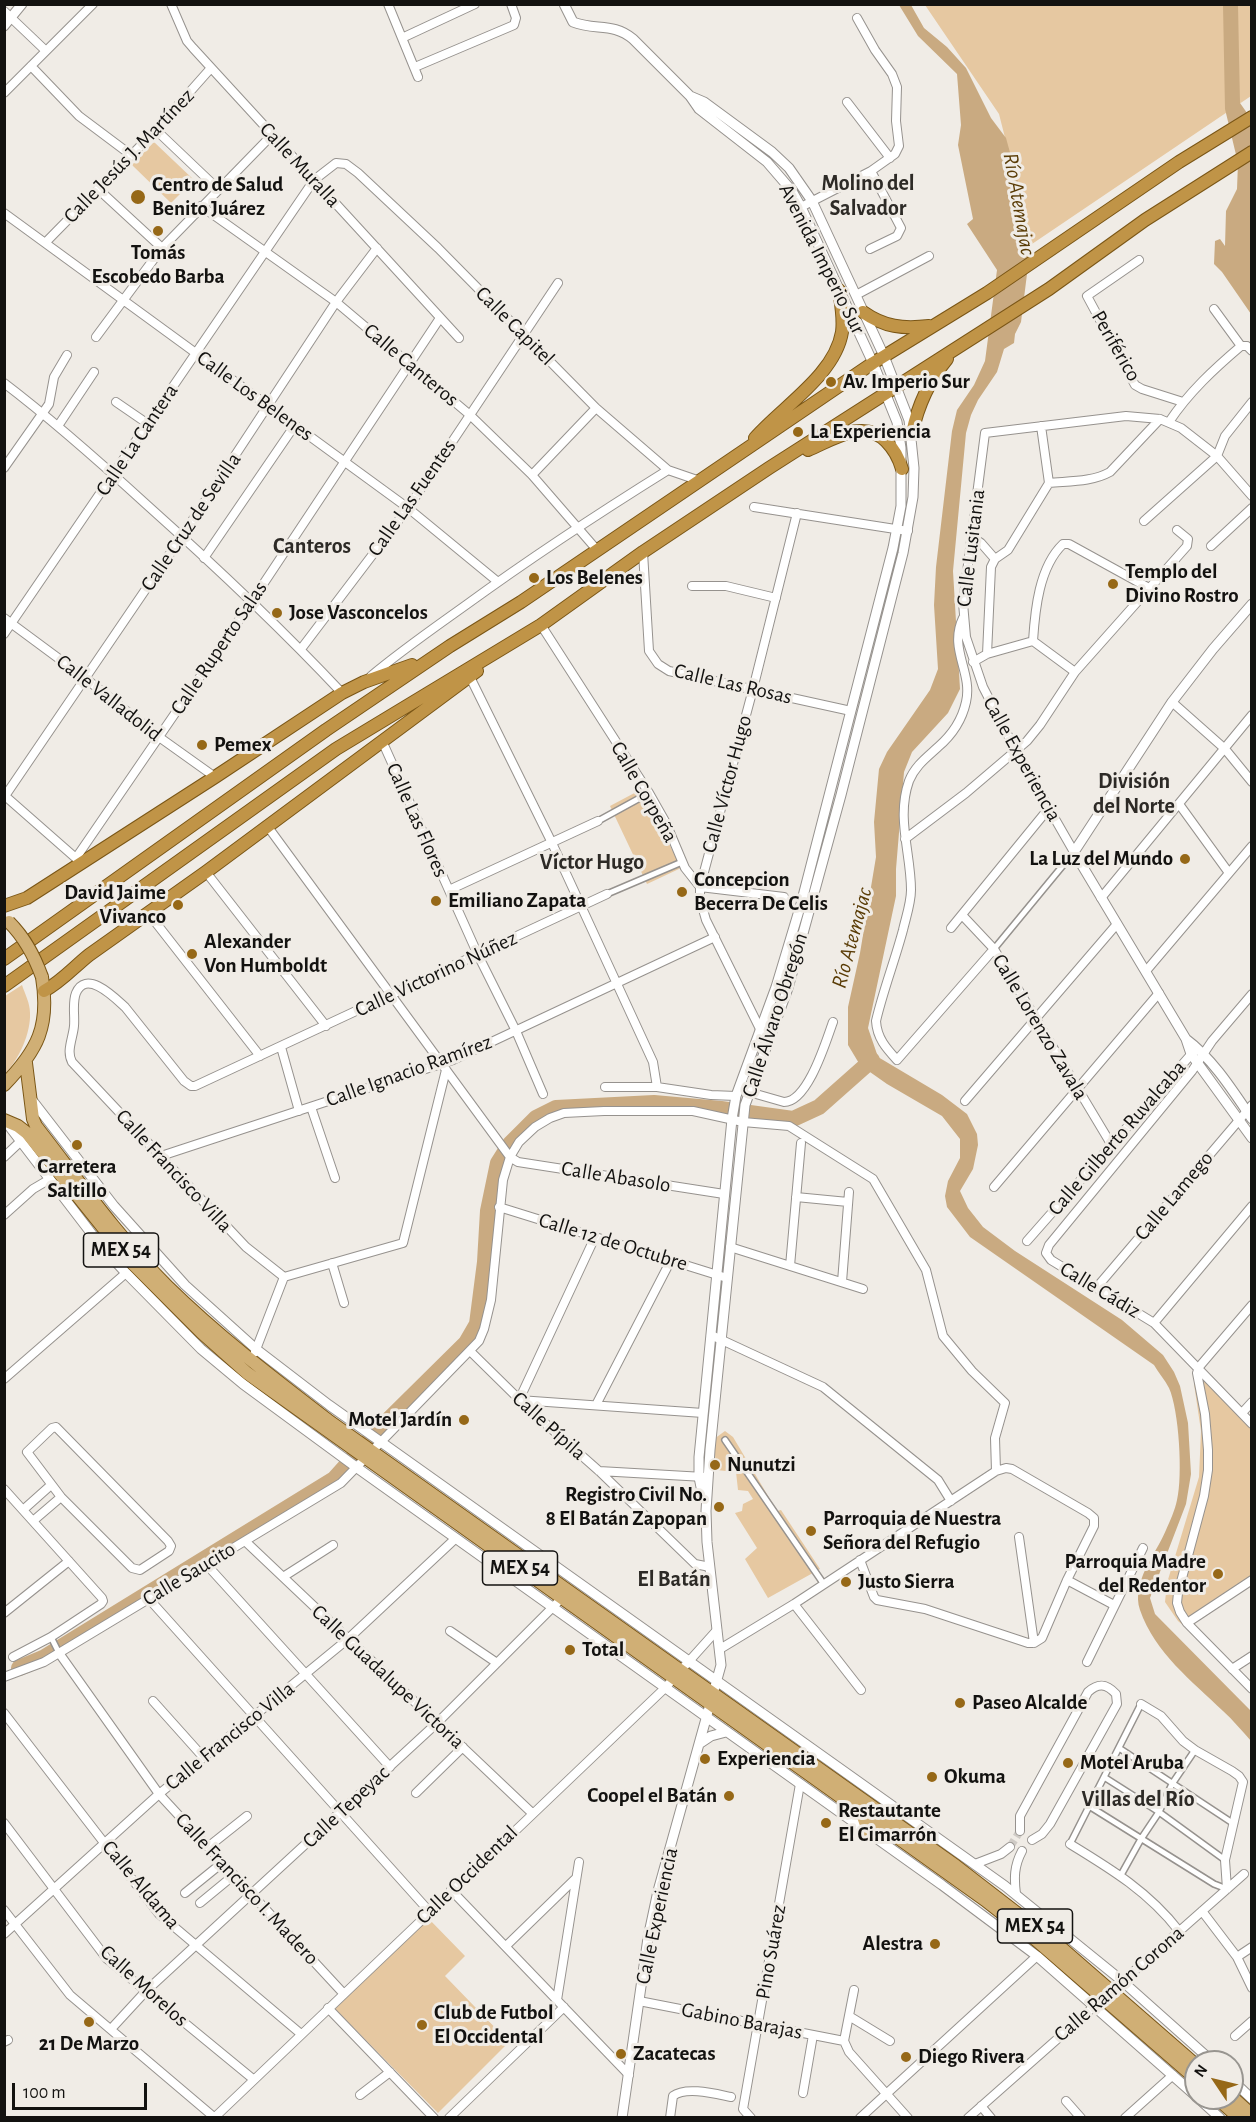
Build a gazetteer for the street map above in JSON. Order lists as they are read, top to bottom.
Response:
{
  "streets": {
    "main road": ["MEX 54"],
    "street": [
      "Calle Jesús J. Martínez",
      "Calle Muralla",
      "Avenida Imperio Sur",
      "Calle Capitel",
      "Periférico",
      "Calle Canteros",
      "Calle Los Belenes",
      "Calle La Cantera",
      "Calle Las Fuentes",
      "Calle Cruz de Sevilla",
      "Calle Lusitania",
      "Calle Ruperto Salas",
      "Calle Las Rosas",
      "Calle Valladolid",
      "Calle Experiencia",
      "Calle Víctor Hugo",
      "Calle Corpeña",
      "Calle Las Flores",
      "Calle Victorino Núñez",
      "Calle Álvaro Obregón",
      "Calle Lorenzo Zavala",
      "Calle Ignacio Ramírez",
      "Calle Gilberto Ruvalcaba",
      "Calle Francisco Villa",
      "Calle Abasolo",
      "Calle Lamego",
      "Calle 12 de Octubre",
      "Calle Cádiz",
      "Calle Pípila",
      "Calle Saucito",
      "Calle Guadalupe Victoria",
      "Calle Tepeyac",
      "Calle Occidental",
      "Calle Aldama",
      "Calle Francisco I. Madero",
      "Pino Suárez",
      "Calle Ramón Corona",
      "Calle Morelos",
      "Gabino Barajas"
    ]
  },
  "crossings": [
    ["Calle Jesús J. Martínez", "Calle Muralla"],
    ["Calle Jesús J. Martínez", "Calle Los Belenes"],
    ["Calle Muralla", "Calle La Cantera"],
    ["Calle Muralla", "Calle Cruz de Sevilla"],
    ["Calle Muralla", "Calle Ruperto Salas"],
    ["Avenida Imperio Sur", "Calle Álvaro Obregón"],
    ["Calle Capitel", "Calle La Cantera"],
    ["Calle Capitel", "Calle Las Fuentes"],
    ["Calle Canteros", "Calle La Cantera"],
    ["Calle Canteros", "Calle Las Fuentes"],
    ["Calle Canteros", "Calle Cruz de Sevilla"],
    ["Calle Canteros", "Calle Ruperto Salas"],
    ["Calle Los Belenes", "Calle La Cantera"],
    ["Calle Los Belenes", "Calle Las Fuentes"],
    ["Calle Los Belenes", "Calle Cruz de Sevilla"],
    ["Calle Los Belenes", "Calle Ruperto Salas"],
    ["Calle La Cantera", "Calle Valladolid"],
    ["Calle Cruz de Sevilla", "Calle Valladolid"],
    ["Calle Lusitania", "Calle Experiencia"],
    ["Calle Ruperto Salas", "Calle Valladolid"],
    ["Calle Las Rosas", "Calle Víctor Hugo"],
    ["Calle Las Rosas", "Calle Álvaro Obregón"],
    ["Calle Experiencia", "Calle Álvaro Obregón"],
    ["Calle Experiencia", "Calle Gilberto Ruvalcaba"],
    ["Calle Experiencia", "Calle Lamego"],
    ["Calle Experiencia", "Calle Cádiz"],
    ["Calle Experiencia", "Gabino Barajas"],
    ["Calle Víctor Hugo", "Calle Corpeña"],
    ["Calle Víctor Hugo", "Calle Álvaro Obregón"],
    ["Calle Víctor Hugo", "Calle Ignacio Ramírez"],
    ["Calle Corpeña", "Calle Victorino Núñez"],
    ["Calle Las Flores", "Calle Victorino Núñez"],
    ["Calle Las Flores", "Calle Ignacio Ramírez"],
    ["Calle Victorino Núñez", "Calle Francisco Villa"],
    ["Calle Álvaro Obregón", "Calle Abasolo"],
    ["Calle Álvaro Obregón", "Calle 12 de Octubre"],
    ["Calle Álvaro Obregón", "MEX 54"],
    ["Calle Álvaro Obregón", "Calle Pípila"],
    ["Calle Álvaro Obregón", "Calle Occidental"],
    ["Calle Lorenzo Zavala", "Calle Gilberto Ruvalcaba"],
    ["Calle Ignacio Ramírez", "Calle Francisco Villa"],
    ["Calle Gilberto Ruvalcaba", "Calle Cádiz"],
    ["Calle Francisco Villa", "Calle Guadalupe Victoria"],
    ["Calle Francisco Villa", "Calle Aldama"],
    ["Calle Francisco Villa", "Calle Francisco I. Madero"],
    ["Calle Francisco Villa", "Calle Morelos"],
    ["Calle Abasolo", "Calle Saucito"],
    ["Calle Lamego", "Calle Cádiz"],
    ["Calle 12 de Octubre", "Calle Saucito"],
    ["MEX 54", "Calle Saucito"],
    ["MEX 54", "Calle Tepeyac"],
    ["MEX 54", "Calle Occidental"],
    ["MEX 54", "Calle Ramón Corona"],
    ["Calle Pípila", "Calle Saucito"],
    ["Calle Saucito", "Calle Guadalupe Victoria"],
    ["Calle Saucito", "Calle Francisco I. Madero"],
    ["Calle Guadalupe Victoria", "Calle Tepeyac"],
    ["Calle Guadalupe Victoria", "Calle Occidental"],
    ["Calle Tepeyac", "Calle Aldama"],
    ["Calle Tepeyac", "Calle Francisco I. Madero"],
    ["Calle Tepeyac", "Calle Morelos"],
    ["Calle Occidental", "Calle Aldama"],
    ["Calle Occidental", "Calle Francisco I. Madero"],
    ["Calle Occidental", "Calle Morelos"],
    ["Pino Suárez", "Gabino Barajas"]
  ],
  "districts": [
    "Molino del Salvador",
    "Canteros",
    "División del Norte",
    "Víctor Hugo",
    "El Batán",
    "Villas del Río"
  ],
  "water": ["Río Atemajac"],
  "places": [
    "Centro de Salud Benito Juárez",
    "Tomás Escobedo Barba",
    "Av. Imperio Sur",
    "La Experiencia",
    "Los Belenes",
    "Templo del Divino Rostro",
    "Jose Vasconcelos",
    "Pemex",
    "La Luz del Mundo",
    "Concepcion Becerra De Celis",
    "Emiliano Zapata",
    "David Jaime Vivanco",
    "Alexander Von Humboldt",
    "Carretera Saltillo",
    "Motel Jardín",
    "Nunutzi",
    "Registro Civil No. 8 El Batán Zapopan",
    "Parroquia de Nuestra Señora del Refugio",
    "Parroquia Madre del Redentor",
    "Justo Sierra",
    "Total",
    "Paseo Alcalde",
    "Experiencia",
    "Motel Aruba",
    "Okuma",
    "Coopel el Batán",
    "Restautante El Cimarrón",
    "Alestra",
    "21 De Marzo",
    "Club de Futbol El Occidental",
    "Zacatecas",
    "Diego Rivera"
  ],
  "scale_bar": "100 m",
  "north": "top left"
}
